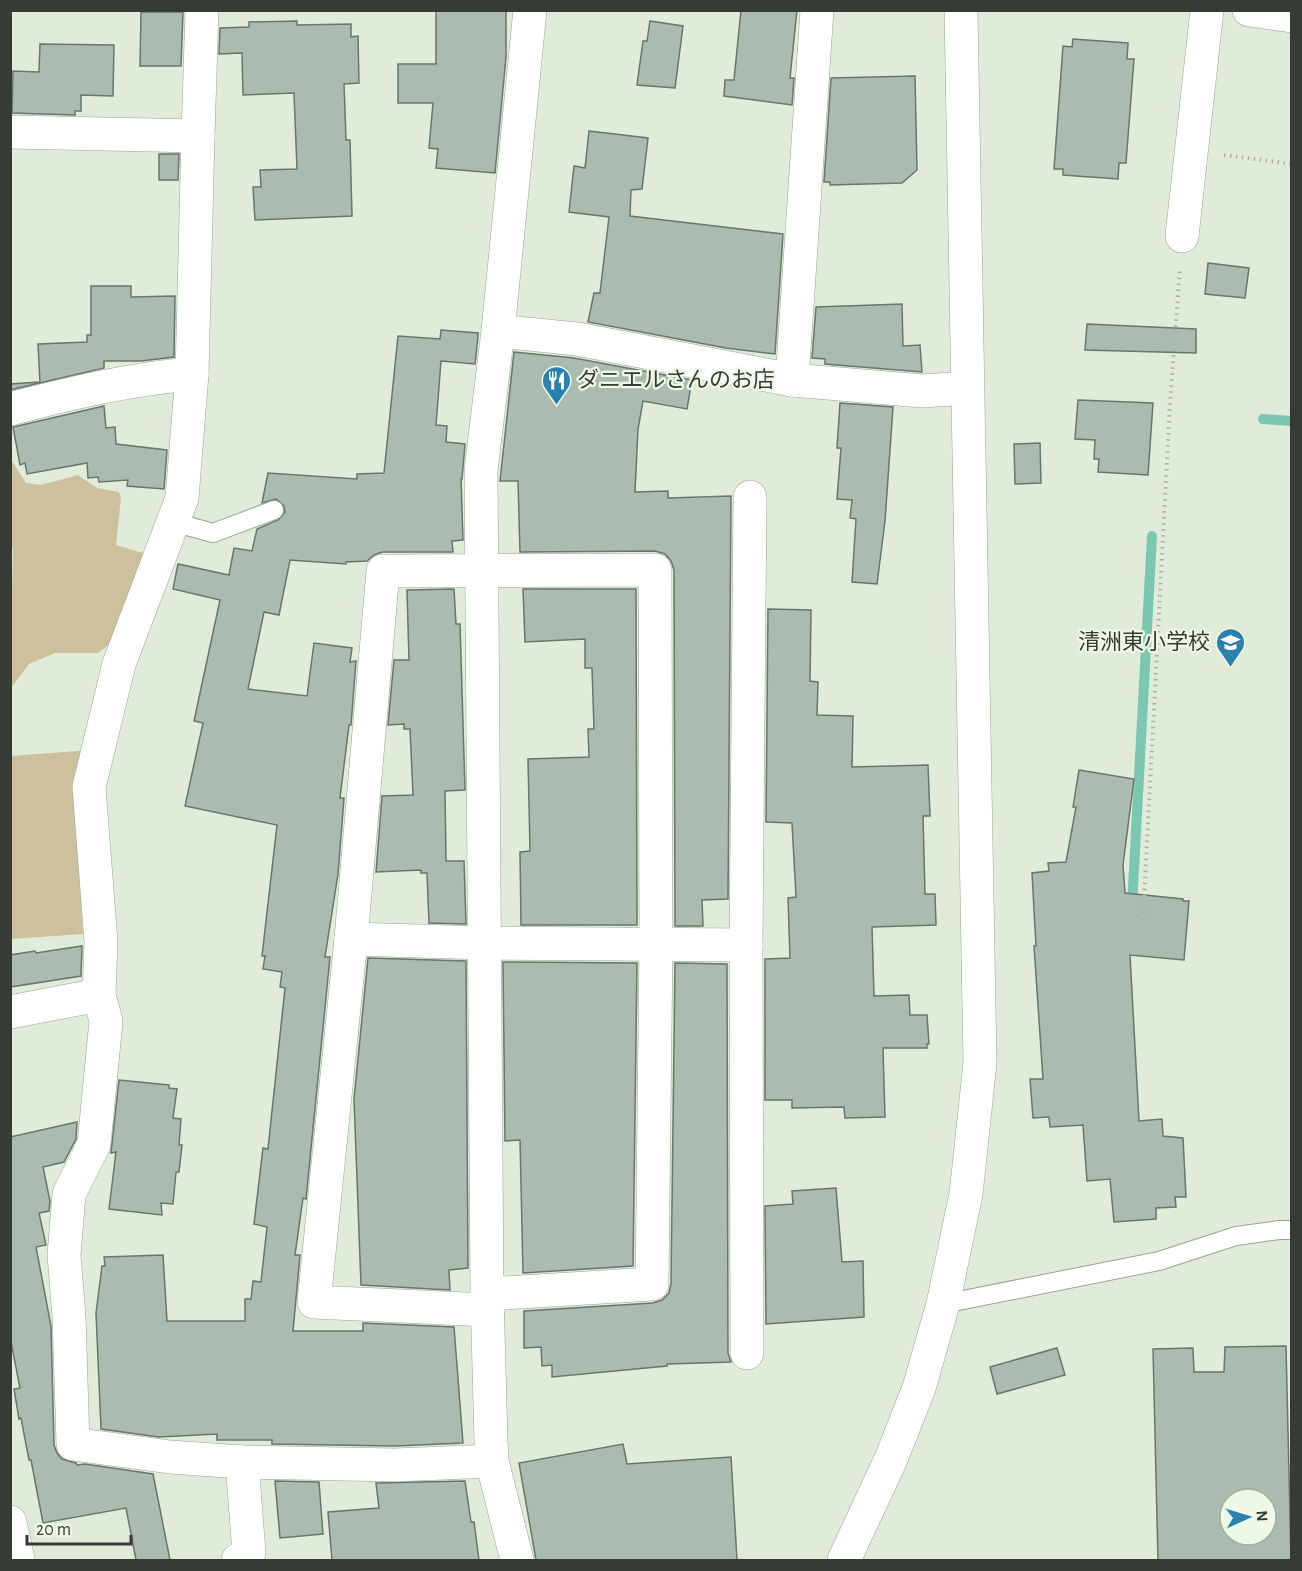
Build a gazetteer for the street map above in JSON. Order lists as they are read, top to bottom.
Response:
{
  "places": {
    "restaurant": ["ダニエルさんのお店"],
    "school or university": ["清洲東小学校"]
  },
  "scale_bar": "20 m",
  "north": "right"
}
